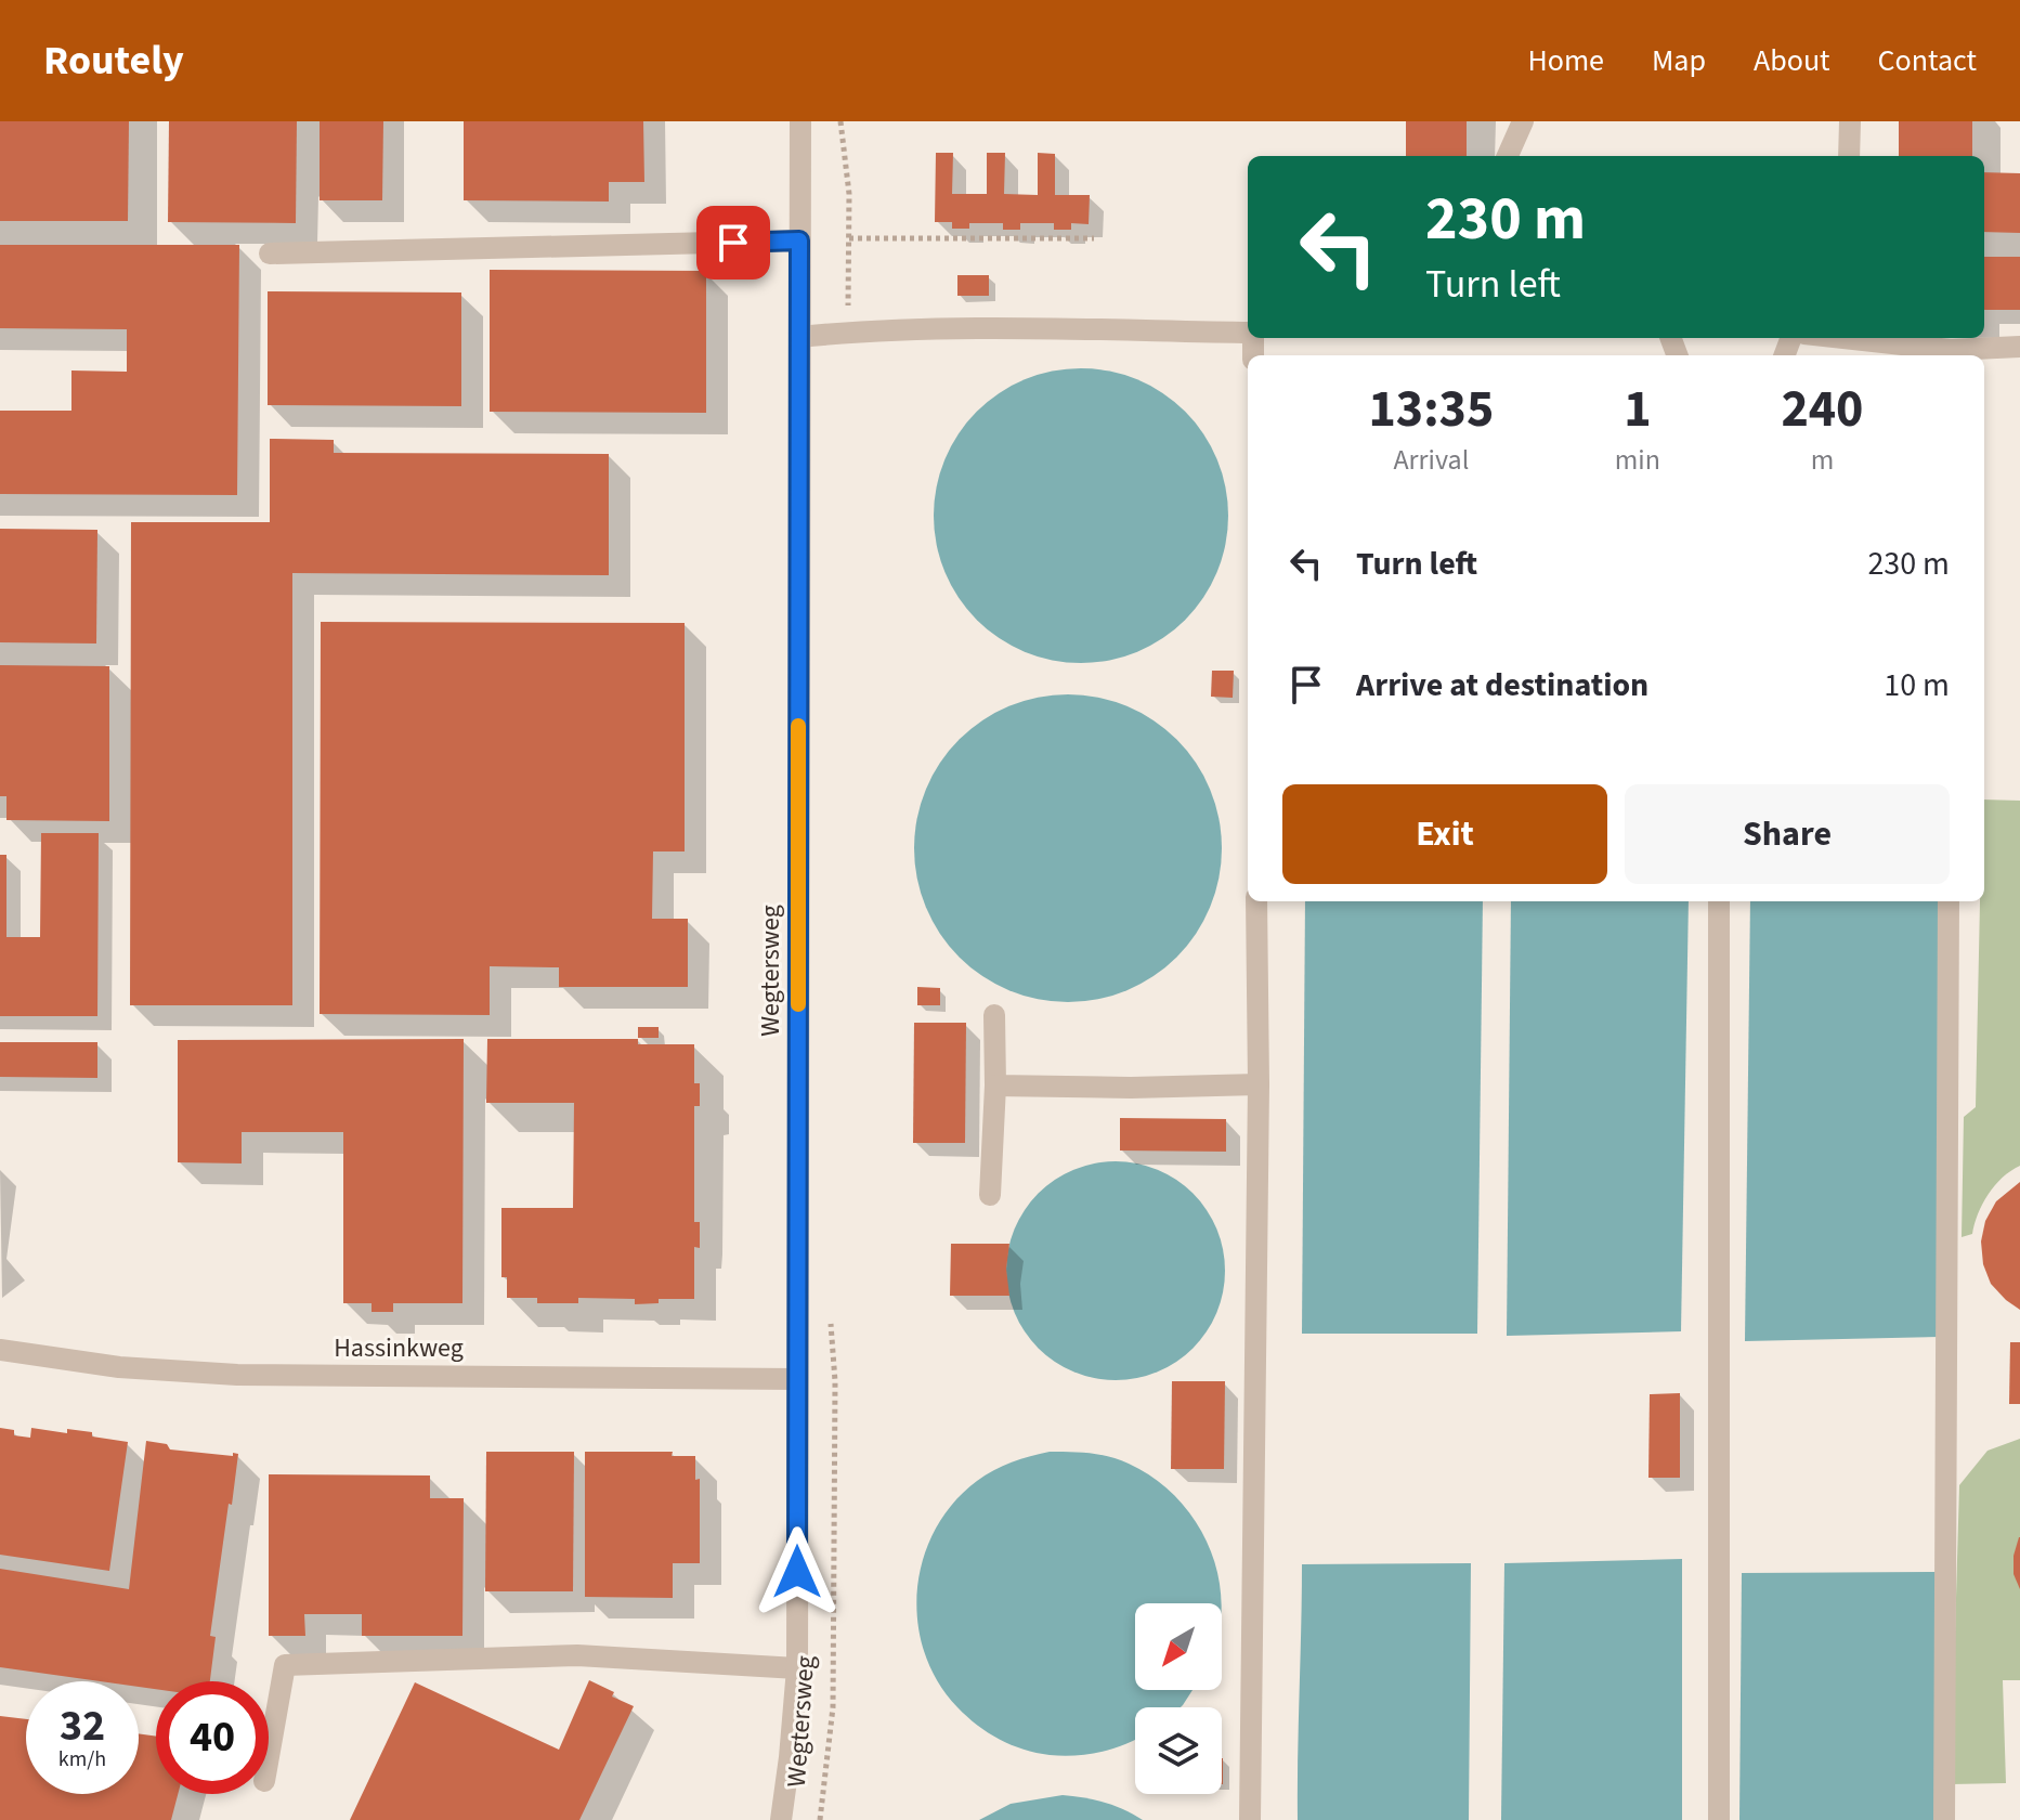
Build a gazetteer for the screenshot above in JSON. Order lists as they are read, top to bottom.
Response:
{
  "streets": {
    "street": ["Wegtersweg", "Hassinkweg"]
  },
  "crossings": [
    ["Wegtersweg", "Hassinkweg"]
  ],
  "north": "bottom left",
  "page": {
    "header": "Routely",
    "nav": [
      "Home",
      "Map",
      "About",
      "Contact"
    ],
    "turn": ["230 m", "Turn left"],
    "eta": [
      "13:35",
      "Arrival",
      "1",
      "min",
      "240",
      "m"
    ],
    "list": [
      {
        "name": "Turn left",
        "value": "230 m"
      },
      {
        "name": "Arrive at destination",
        "value": "10 m"
      }
    ],
    "buttons": ["Exit", "Share"],
    "speed": "32 km/h",
    "limit": "40"
  }
}
